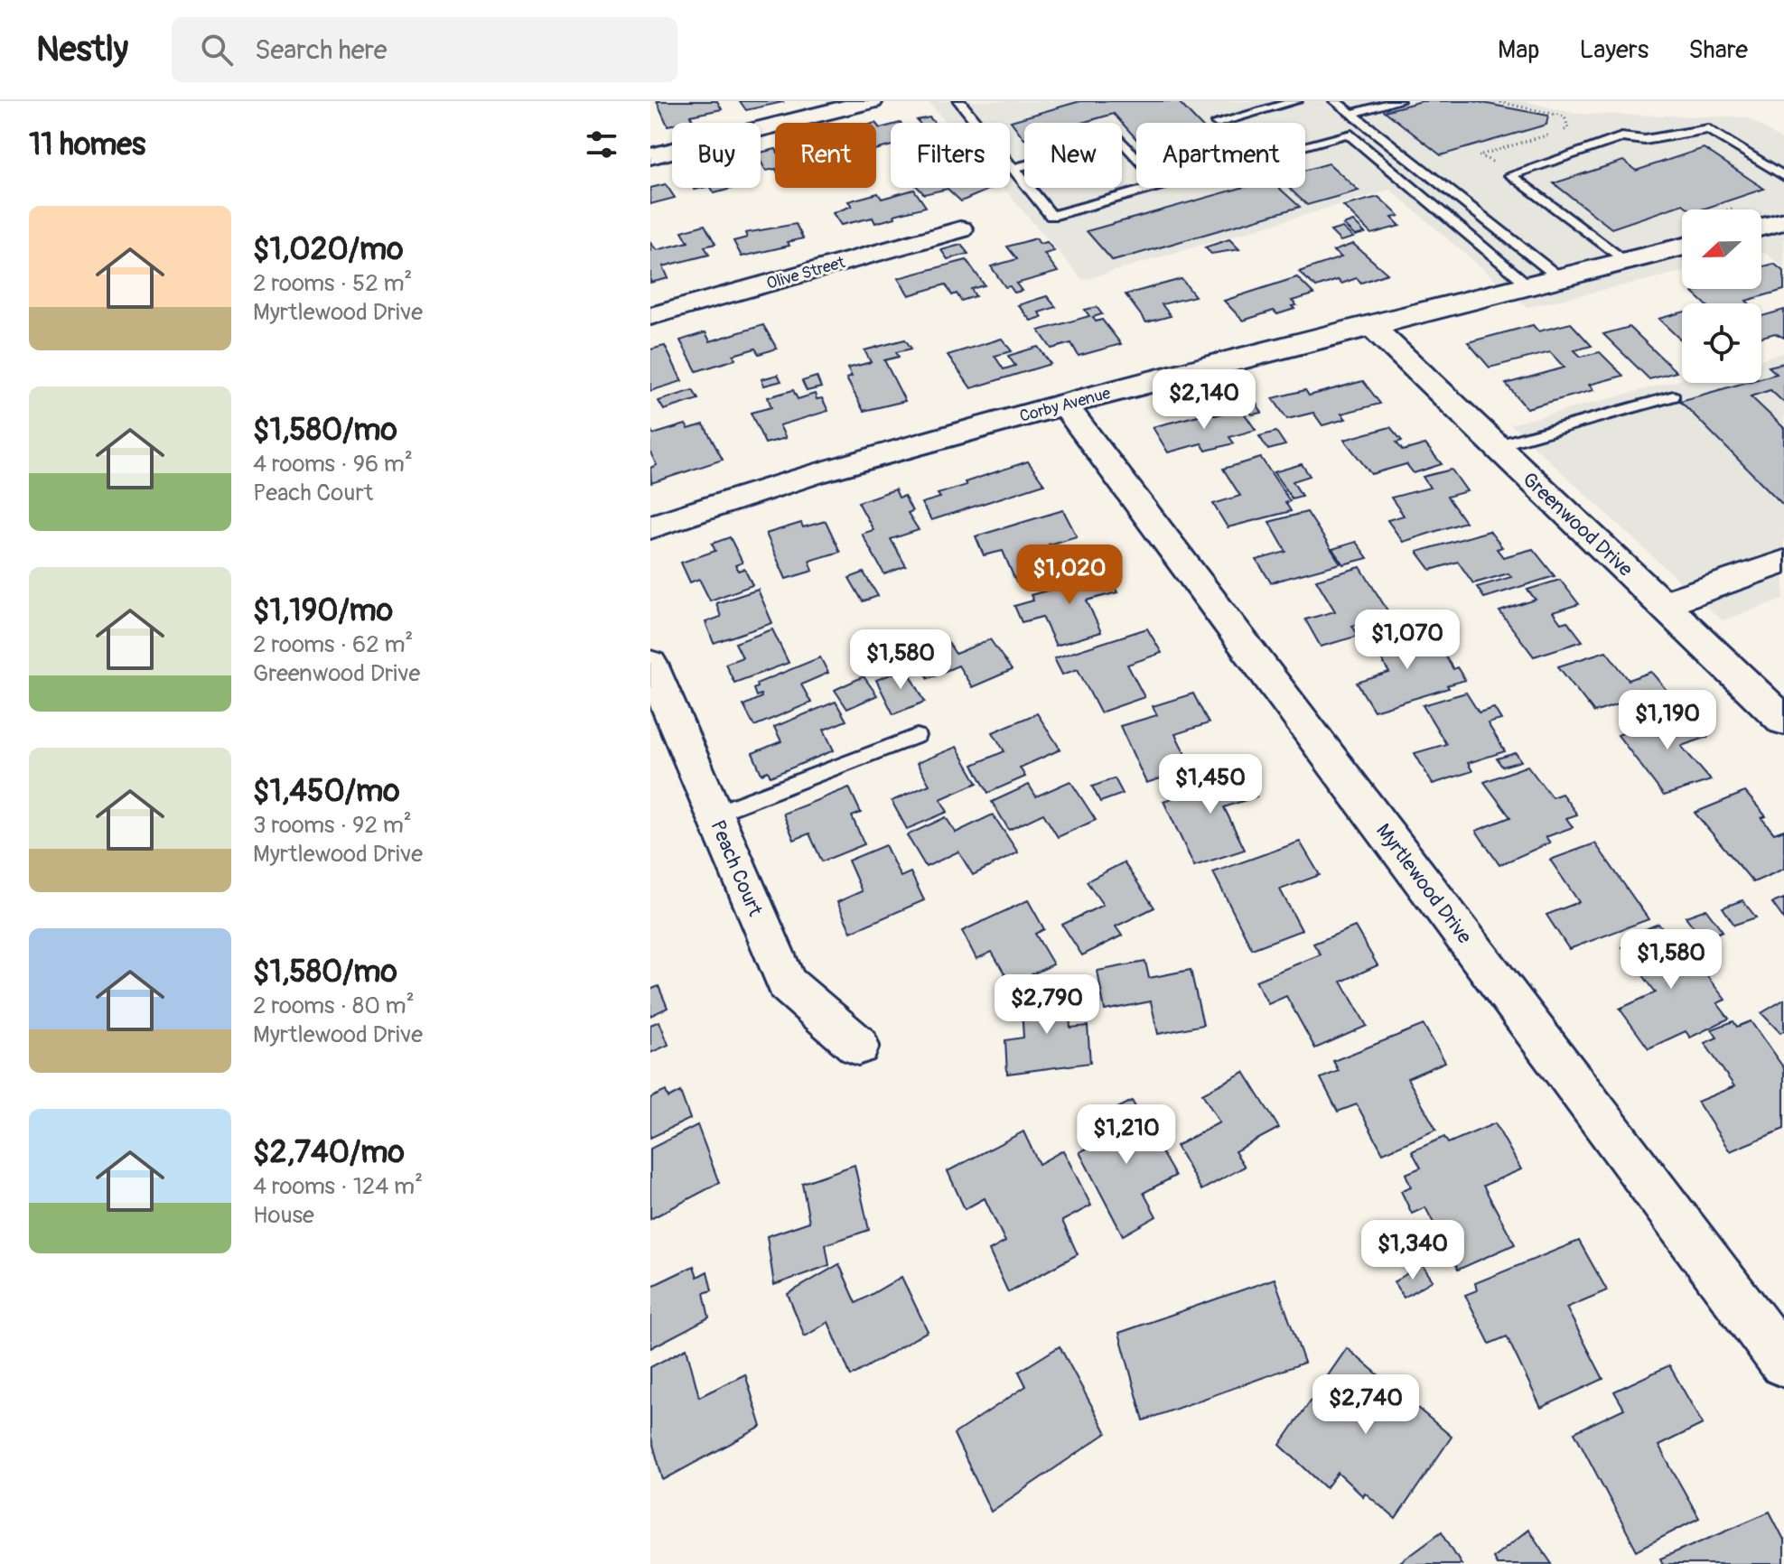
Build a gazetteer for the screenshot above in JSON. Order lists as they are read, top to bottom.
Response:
{
  "streets": {
    "street": [
      "Olive Street",
      "Corby Avenue",
      "Greenwood Drive",
      "Peach Court",
      "Myrtlewood Drive"
    ]
  },
  "crossings": [
    ["Corby Avenue", "Greenwood Drive"],
    ["Corby Avenue", "Myrtlewood Drive"]
  ],
  "north": "left",
  "page": {
    "header": "Nestly",
    "search": "Search here",
    "nav": ["Map", "Layers", "Share"],
    "heading": "11 homes",
    "chip": [
      "Buy",
      "Rent",
      "Filters",
      "New",
      "Apartment"
    ],
    "list": [
      {
        "name": "$1,020/mo",
        "note": "2 rooms · 52 m² · Myrtlewood Drive"
      },
      {
        "name": "$1,580/mo",
        "note": "4 rooms · 96 m² · Peach Court"
      },
      {
        "name": "$1,190/mo",
        "note": "2 rooms · 62 m² · Greenwood Drive"
      },
      {
        "name": "$1,450/mo",
        "note": "3 rooms · 92 m² · Myrtlewood Drive"
      },
      {
        "name": "$1,580/mo",
        "note": "2 rooms · 80 m² · Myrtlewood Drive"
      },
      {
        "name": "$2,740/mo",
        "note": "4 rooms · 124 m² · House"
      }
    ],
    "price": [
      "$2,140",
      "$1,020",
      "$1,070",
      "$1,580",
      "$1,190",
      "$1,450",
      "$1,580",
      "$2,790",
      "$1,210",
      "$1,340",
      "$2,740"
    ]
  }
}
